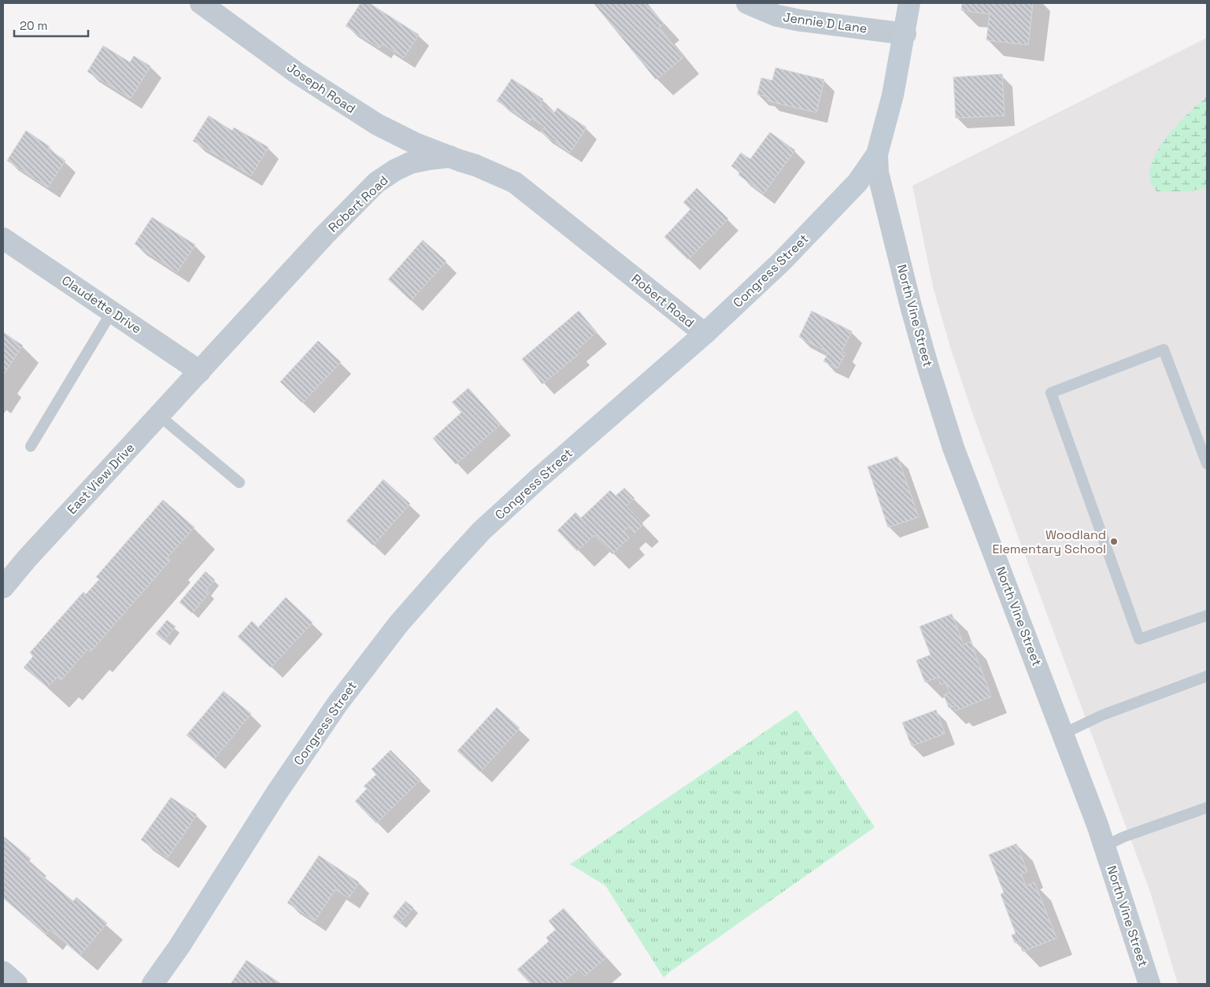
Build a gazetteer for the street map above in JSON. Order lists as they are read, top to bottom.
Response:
{
  "streets": {
    "main road": ["Congress Street"],
    "street": [
      "Jennie D Lane",
      "Joseph Road",
      "Robert Road",
      "Claudette Drive",
      "North Vine Street",
      "East View Drive"
    ]
  },
  "crossings": [
    ["Jennie D Lane", "Congress Street"],
    ["Joseph Road", "Robert Road"],
    ["Robert Road", "Congress Street"],
    ["Robert Road", "Claudette Drive"],
    ["Robert Road", "East View Drive"],
    ["Congress Street", "North Vine Street"],
    ["Claudette Drive", "East View Drive"]
  ],
  "places": ["Woodland Elementary School"],
  "scale_bar": "20 m"
}
